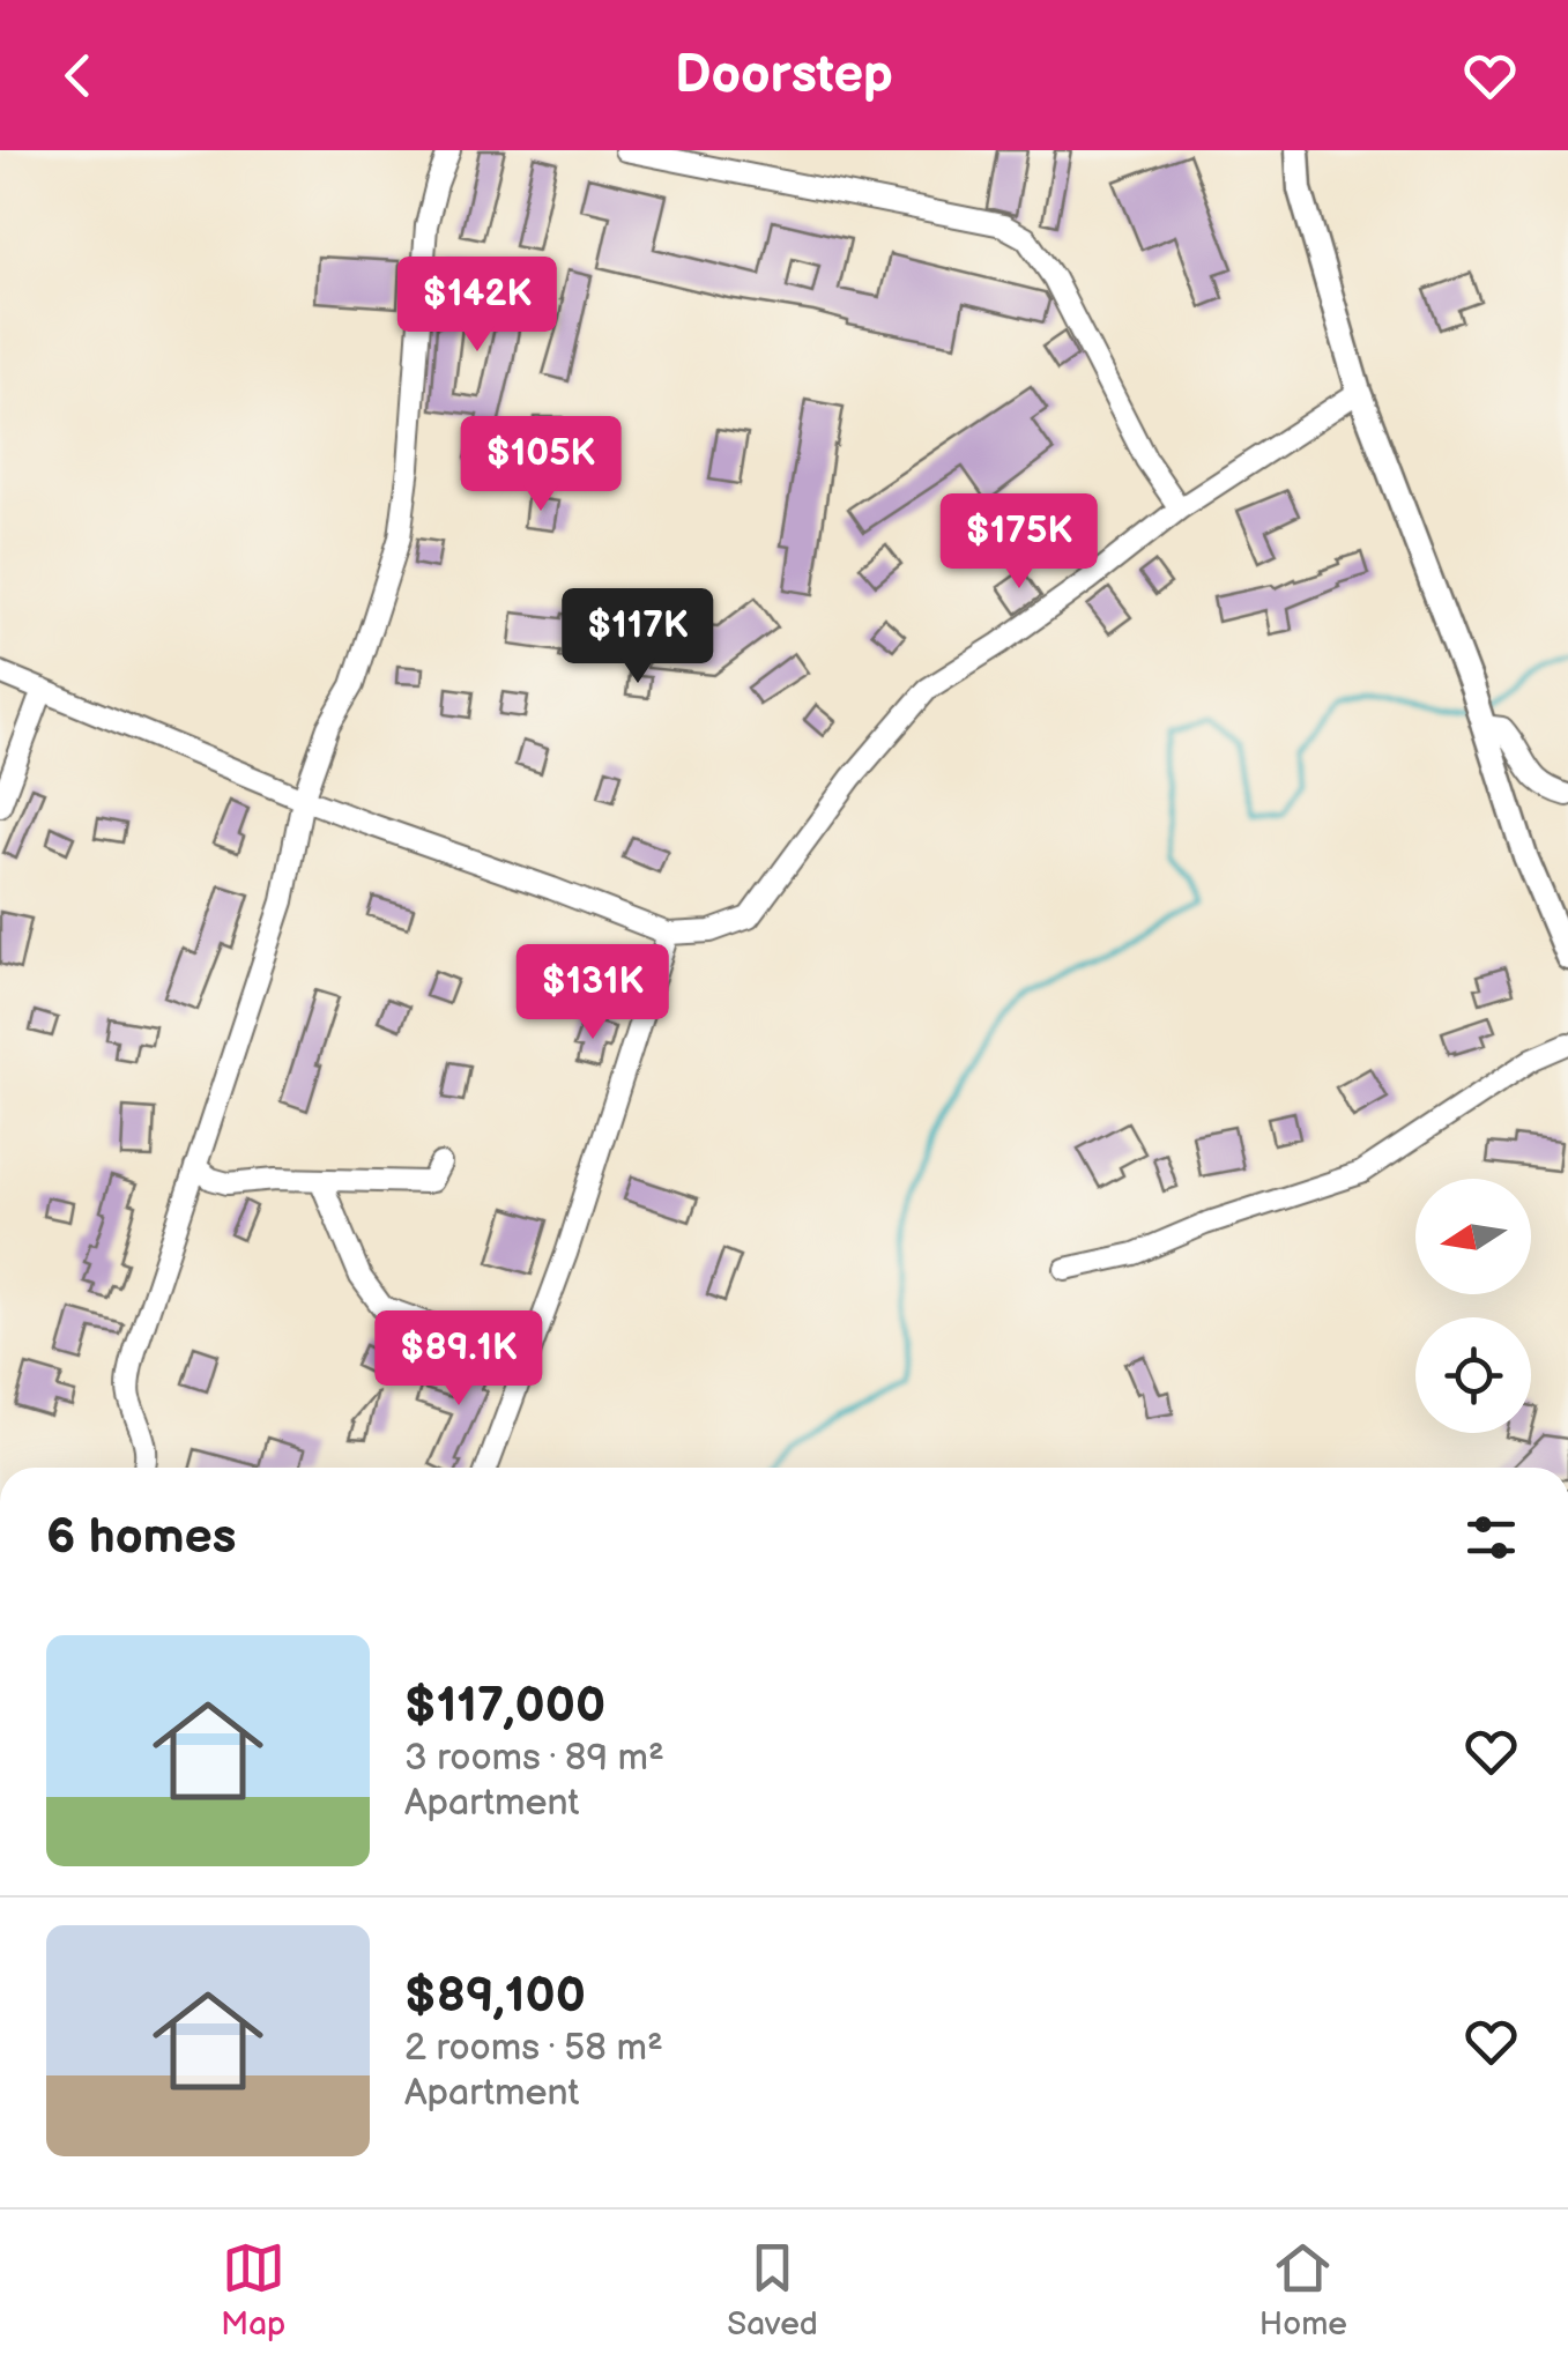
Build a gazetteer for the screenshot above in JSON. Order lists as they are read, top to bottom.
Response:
{
  "north": "left",
  "page": {
    "header": "Doorstep",
    "price": [
      "$142K",
      "$105K",
      "$175K",
      "$117K",
      "$131K",
      "$89.1K"
    ],
    "heading": "6 homes",
    "list": [
      {
        "name": "$117,000",
        "note": "3 rooms · 89 m² · Apartment"
      },
      {
        "name": "$89,100",
        "note": "2 rooms · 58 m² · Apartment"
      }
    ],
    "tabs": ["Map", "Saved", "Home"]
  }
}
